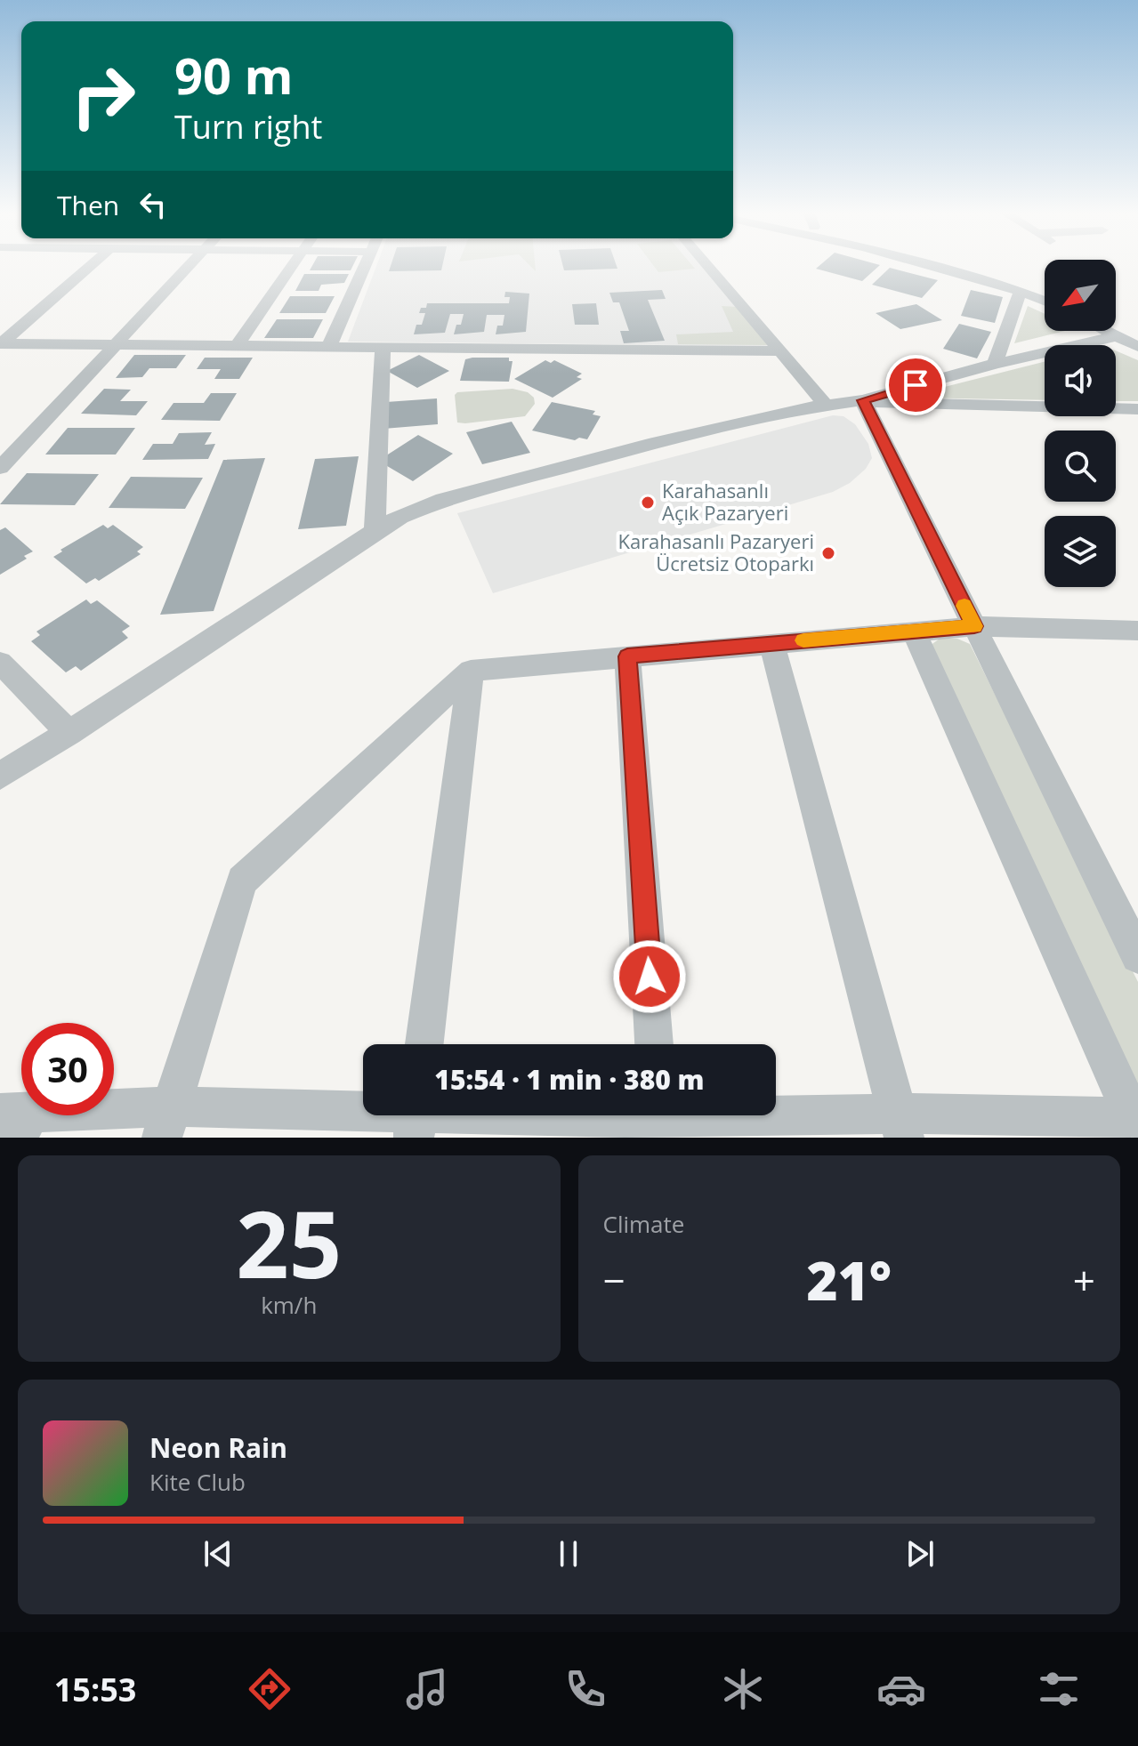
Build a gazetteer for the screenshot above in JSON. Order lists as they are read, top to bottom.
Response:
{
  "places": ["Karahasanlı Açık Pazaryeri", "Karahasanlı Pazaryeri Ücretsiz Otoparkı"],
  "north": "bottom left",
  "page": {
    "turn": ["90 m", "Turn right"],
    "then": "Then",
    "limit": "30",
    "trip": "15:54 · 1 min · 380 m",
    "tile": [
      ["25", "km/h"],
      "Climate"
    ],
    "heat": ["−", "21°", "+"],
    "song": ["Neon Rain", "Kite Club"],
    "tabs": "15:53"
  }
}
